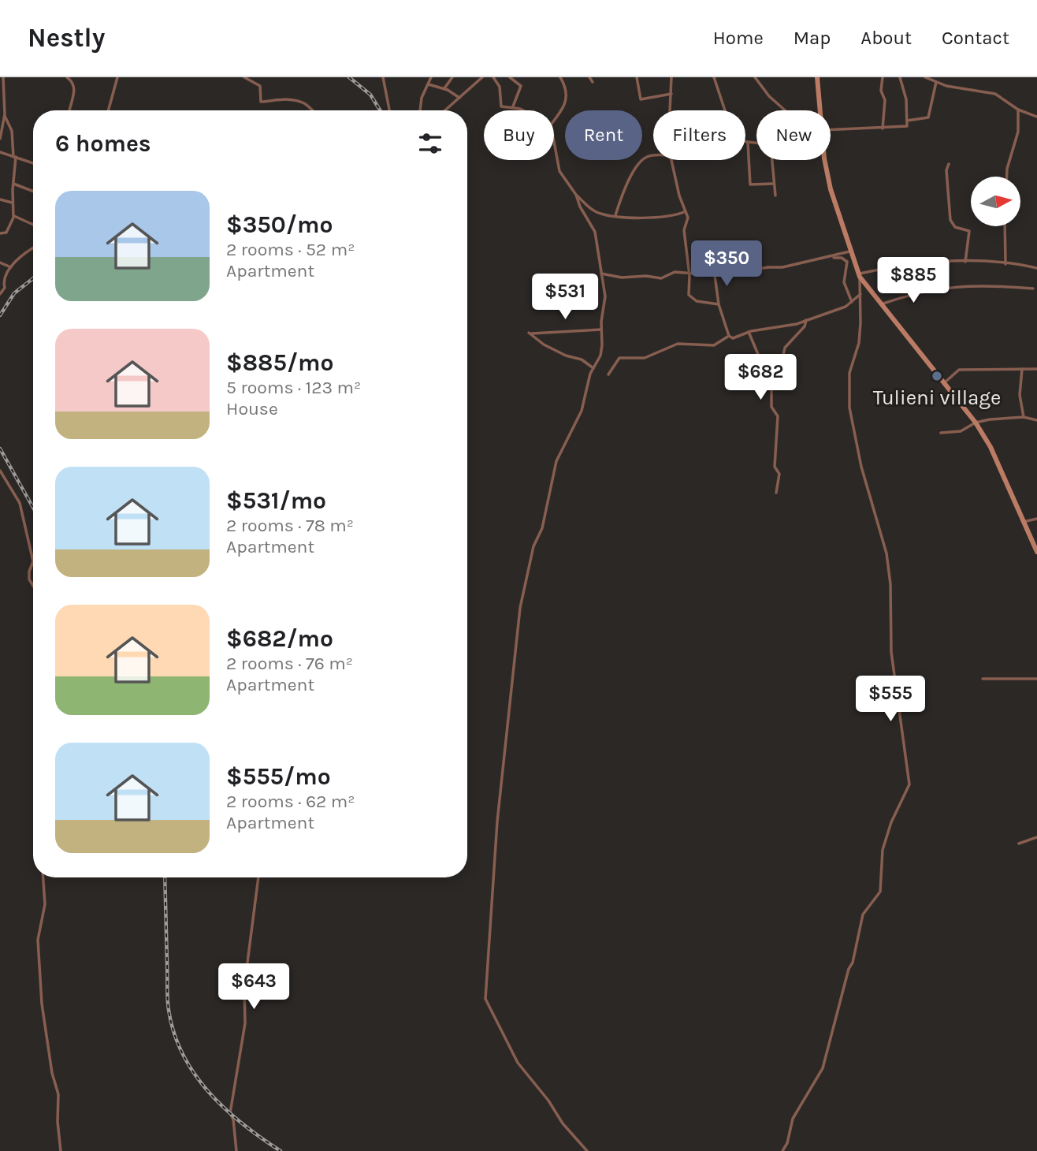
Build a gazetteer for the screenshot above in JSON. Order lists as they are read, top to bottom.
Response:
{
  "places": ["Tulieni village"],
  "north": "right",
  "page": {
    "header": "Nestly",
    "nav": [
      "Home",
      "Map",
      "About",
      "Contact"
    ],
    "chip": [
      "Buy",
      "Rent",
      "Filters",
      "New"
    ],
    "heading": "6 homes",
    "list": [
      {
        "name": "$350/mo",
        "note": "2 rooms · 52 m² · Apartment"
      },
      {
        "name": "$885/mo",
        "note": "5 rooms · 123 m² · House"
      },
      {
        "name": "$531/mo",
        "note": "2 rooms · 78 m² · Apartment"
      },
      {
        "name": "$682/mo",
        "note": "2 rooms · 76 m² · Apartment"
      },
      {
        "name": "$555/mo",
        "note": "2 rooms · 62 m² · Apartment"
      }
    ],
    "price": [
      "$350",
      "$885",
      "$531",
      "$682",
      "$555",
      "$643"
    ]
  }
}
